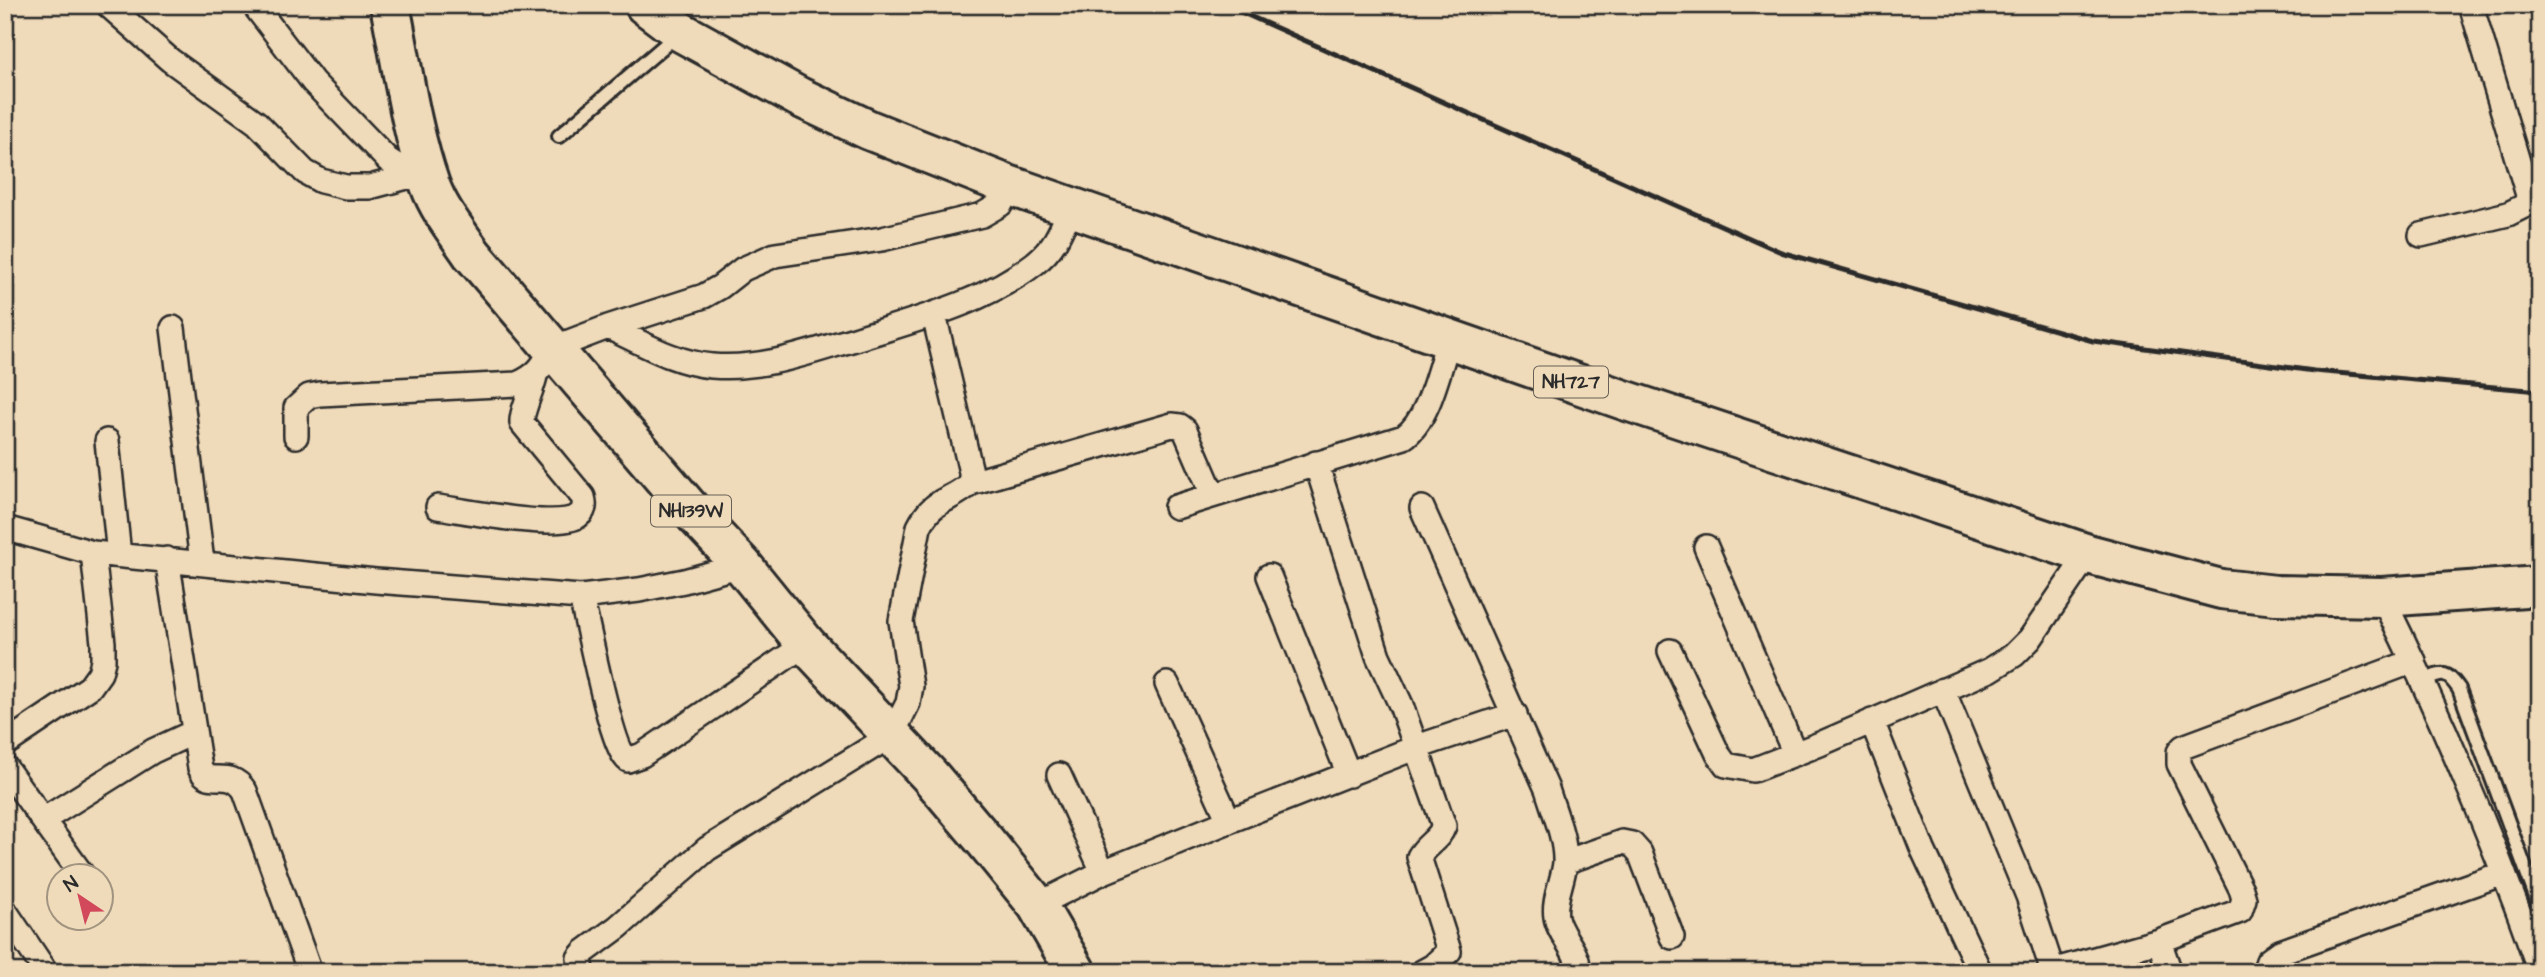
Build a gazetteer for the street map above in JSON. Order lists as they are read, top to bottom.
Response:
{
  "streets": {
    "highway": ["NH727", "NH139W"]
  },
  "north": "top left"
}
